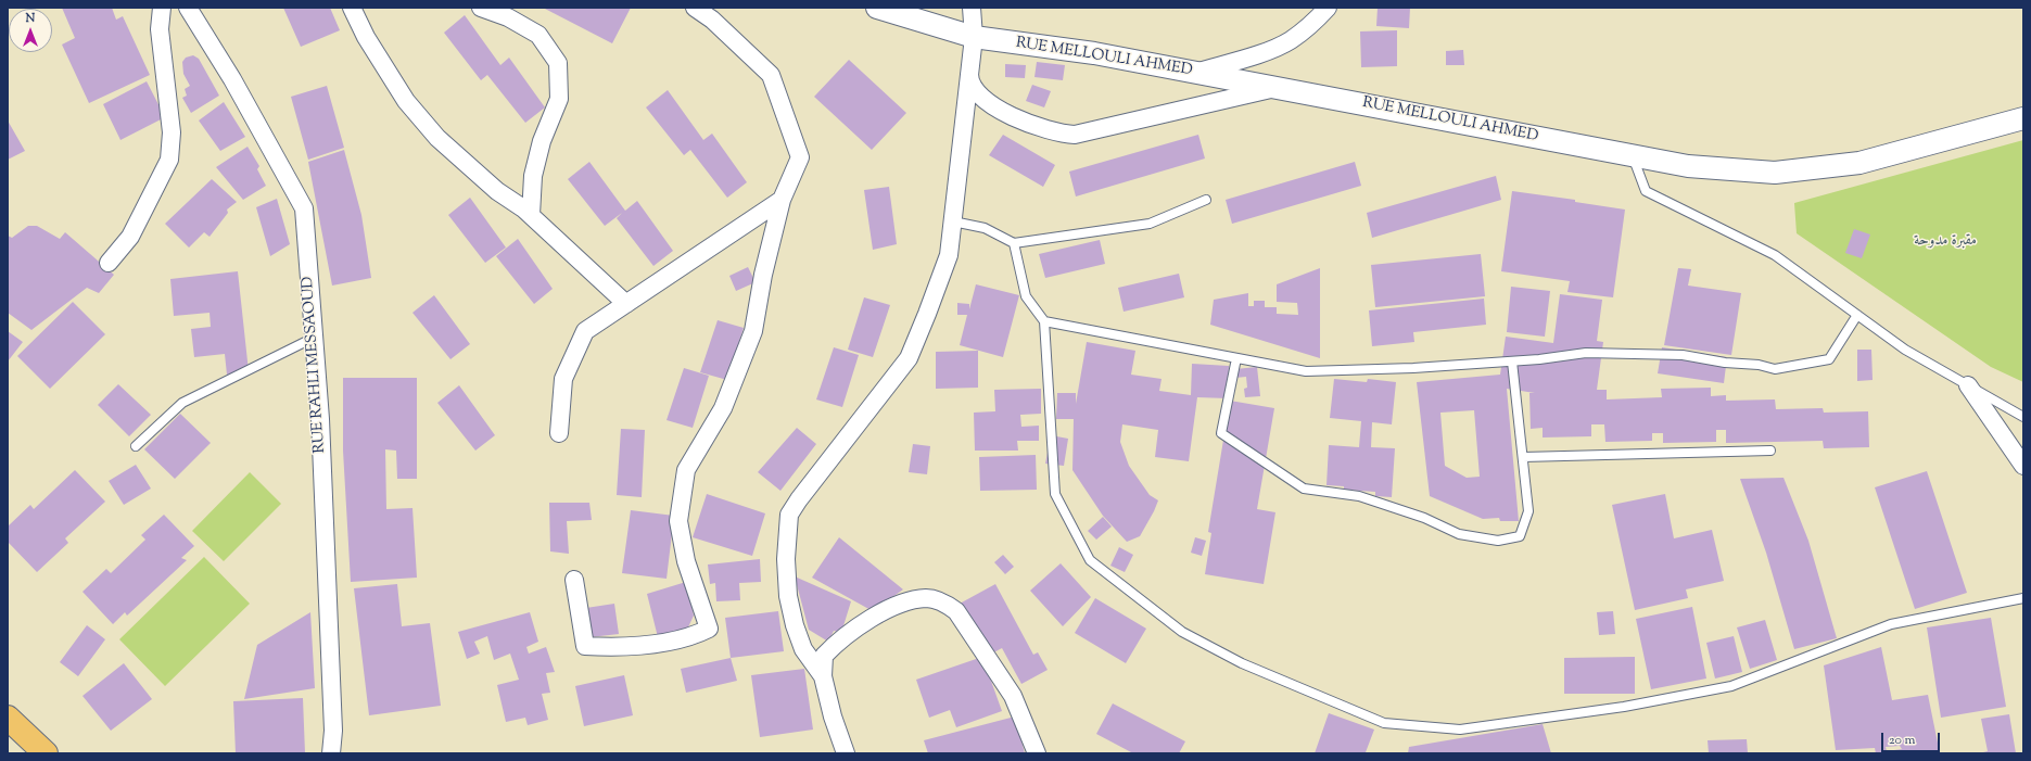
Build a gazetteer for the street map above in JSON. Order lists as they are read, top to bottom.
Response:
{
  "streets": {
    "street": ["RUE MELLOULI AHMED", "RUE RAHLI MESSAOUD"]
  },
  "parks": ["مقبرة مدوحة"],
  "scale_bar": "20 m",
  "north": "top"
}
